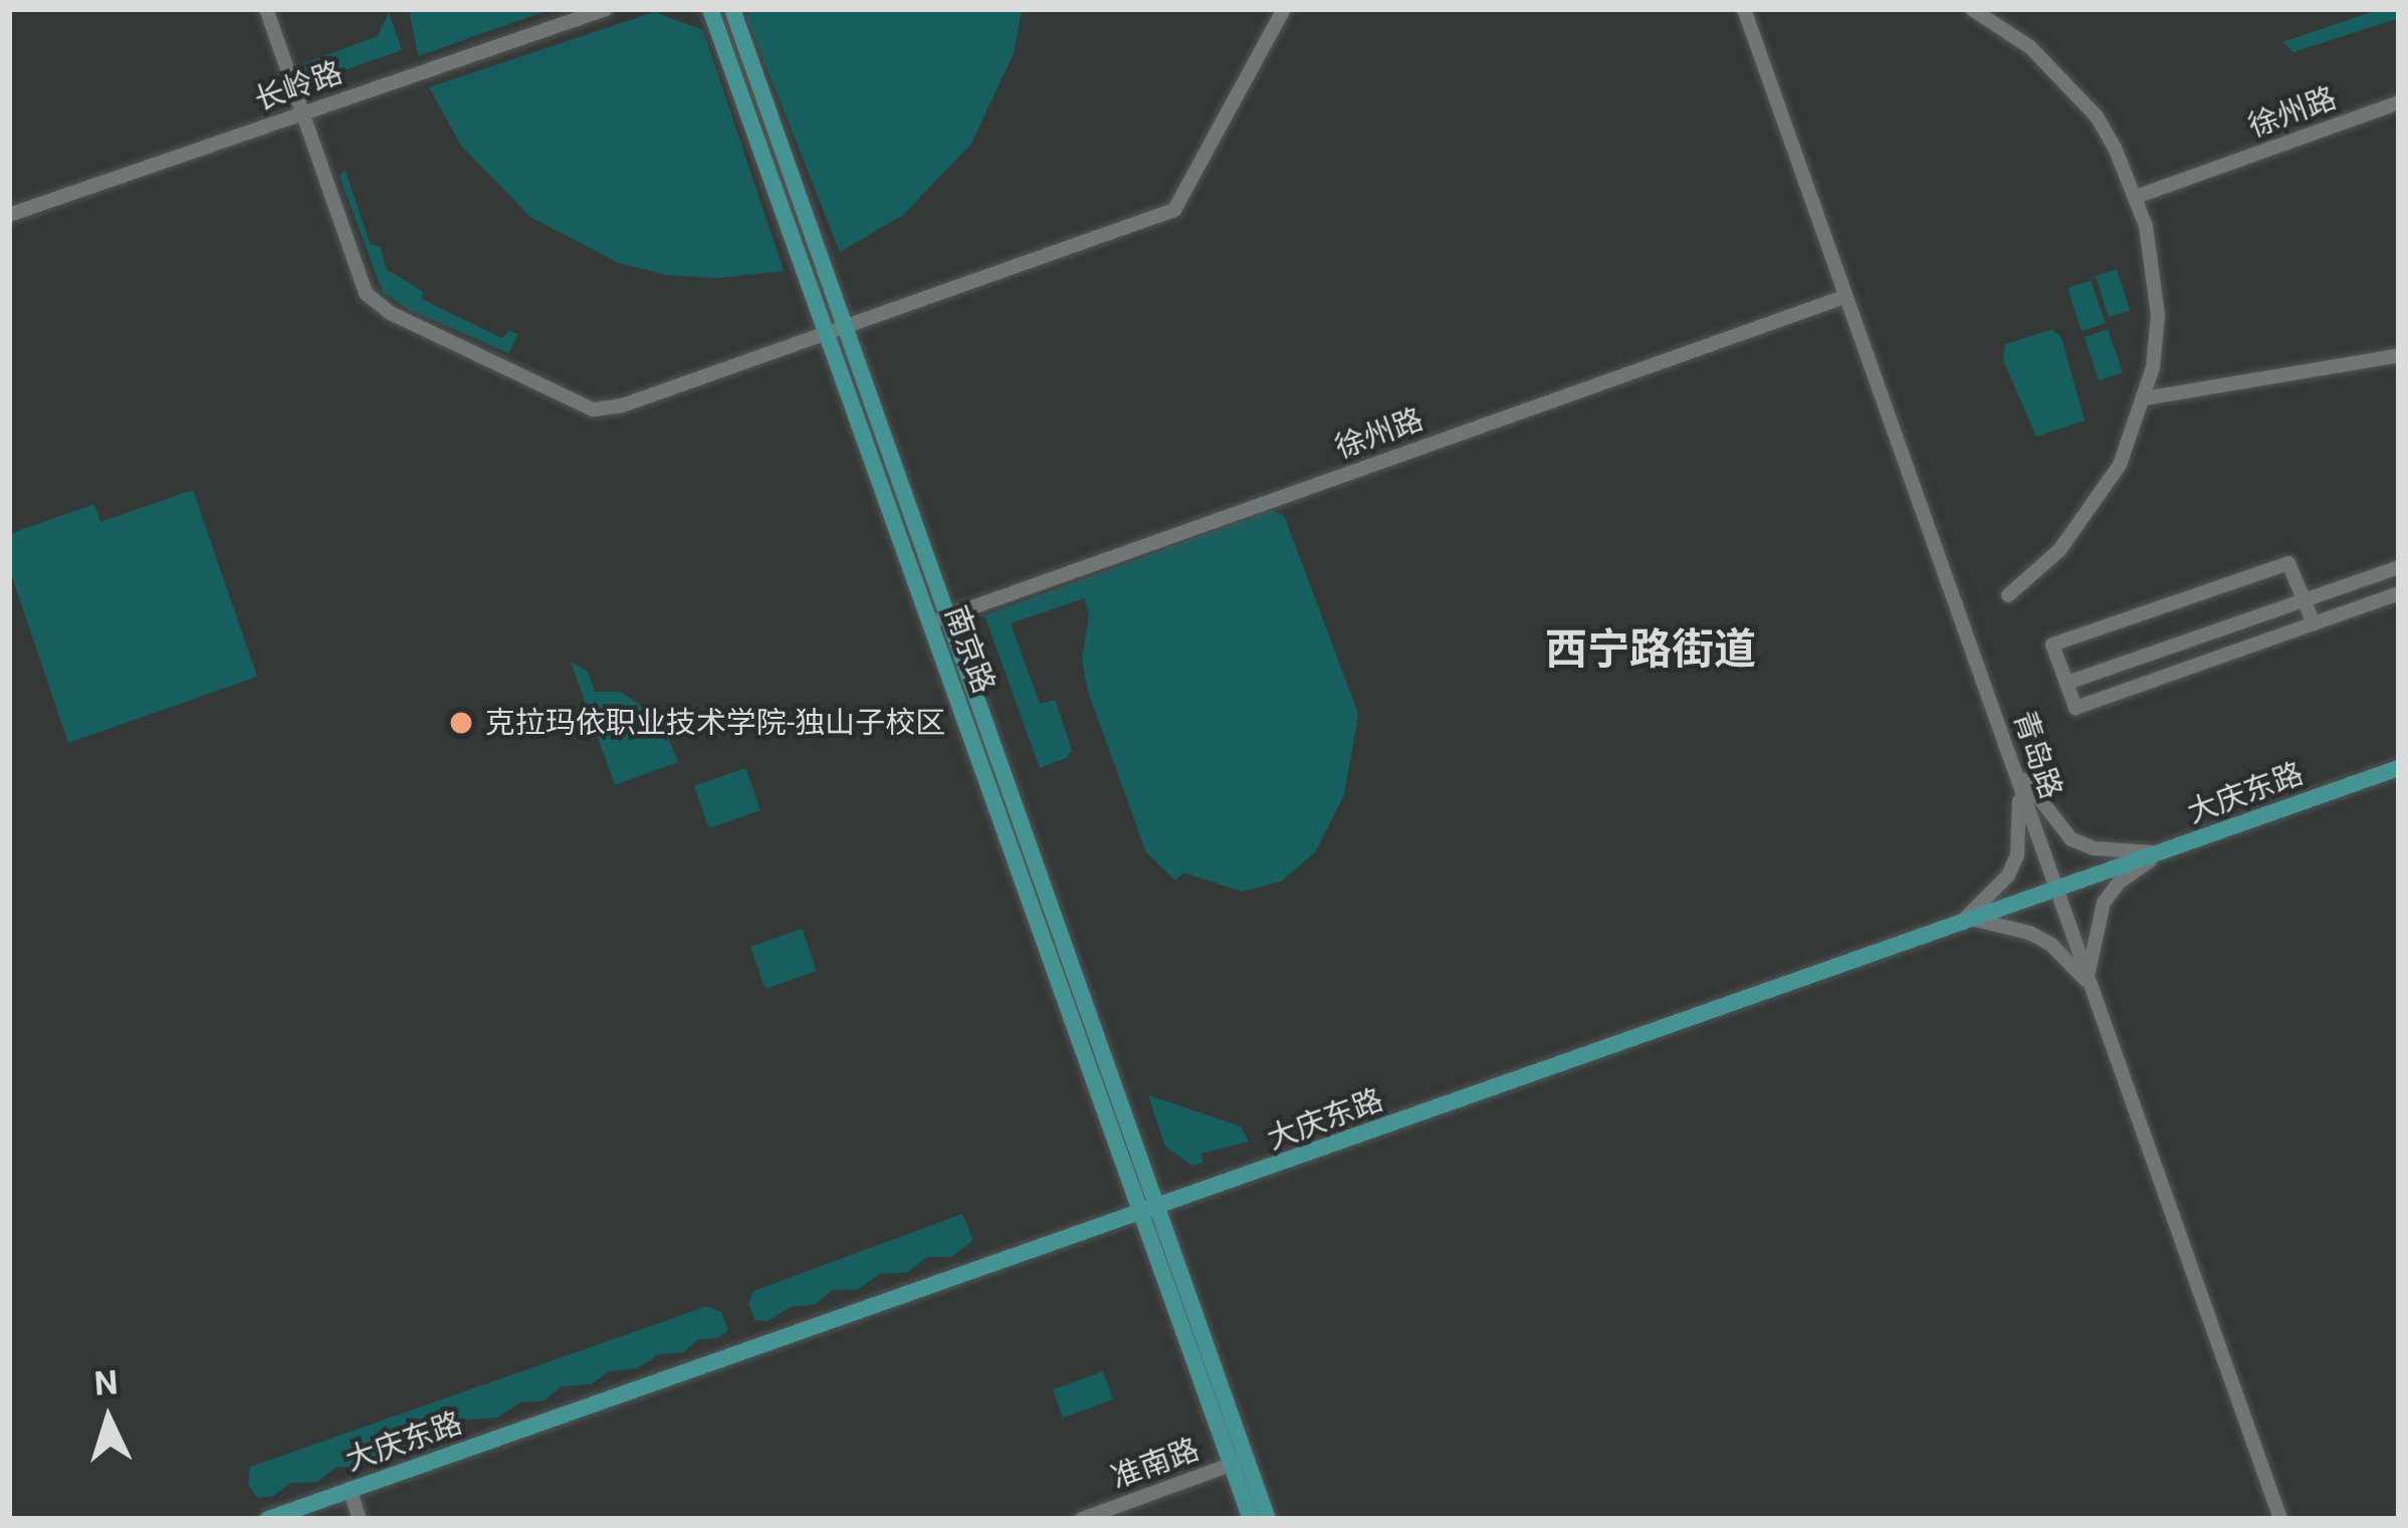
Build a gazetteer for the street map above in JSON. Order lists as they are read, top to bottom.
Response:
{
  "streets": {
    "main road": ["南京路", "大庆东路"],
    "street": [
      "长岭路",
      "徐州路",
      "青岛路",
      "准南路"
    ]
  },
  "crossings": [
    ["徐州路", "南京路"],
    ["徐州路", "青岛路"],
    ["南京路", "大庆东路"],
    ["南京路", "准南路"],
    ["青岛路", "大庆东路"]
  ],
  "districts": ["西宁路街道"],
  "places": ["克拉玛依职业技术学院-独山子校区"],
  "north": "top"
}
